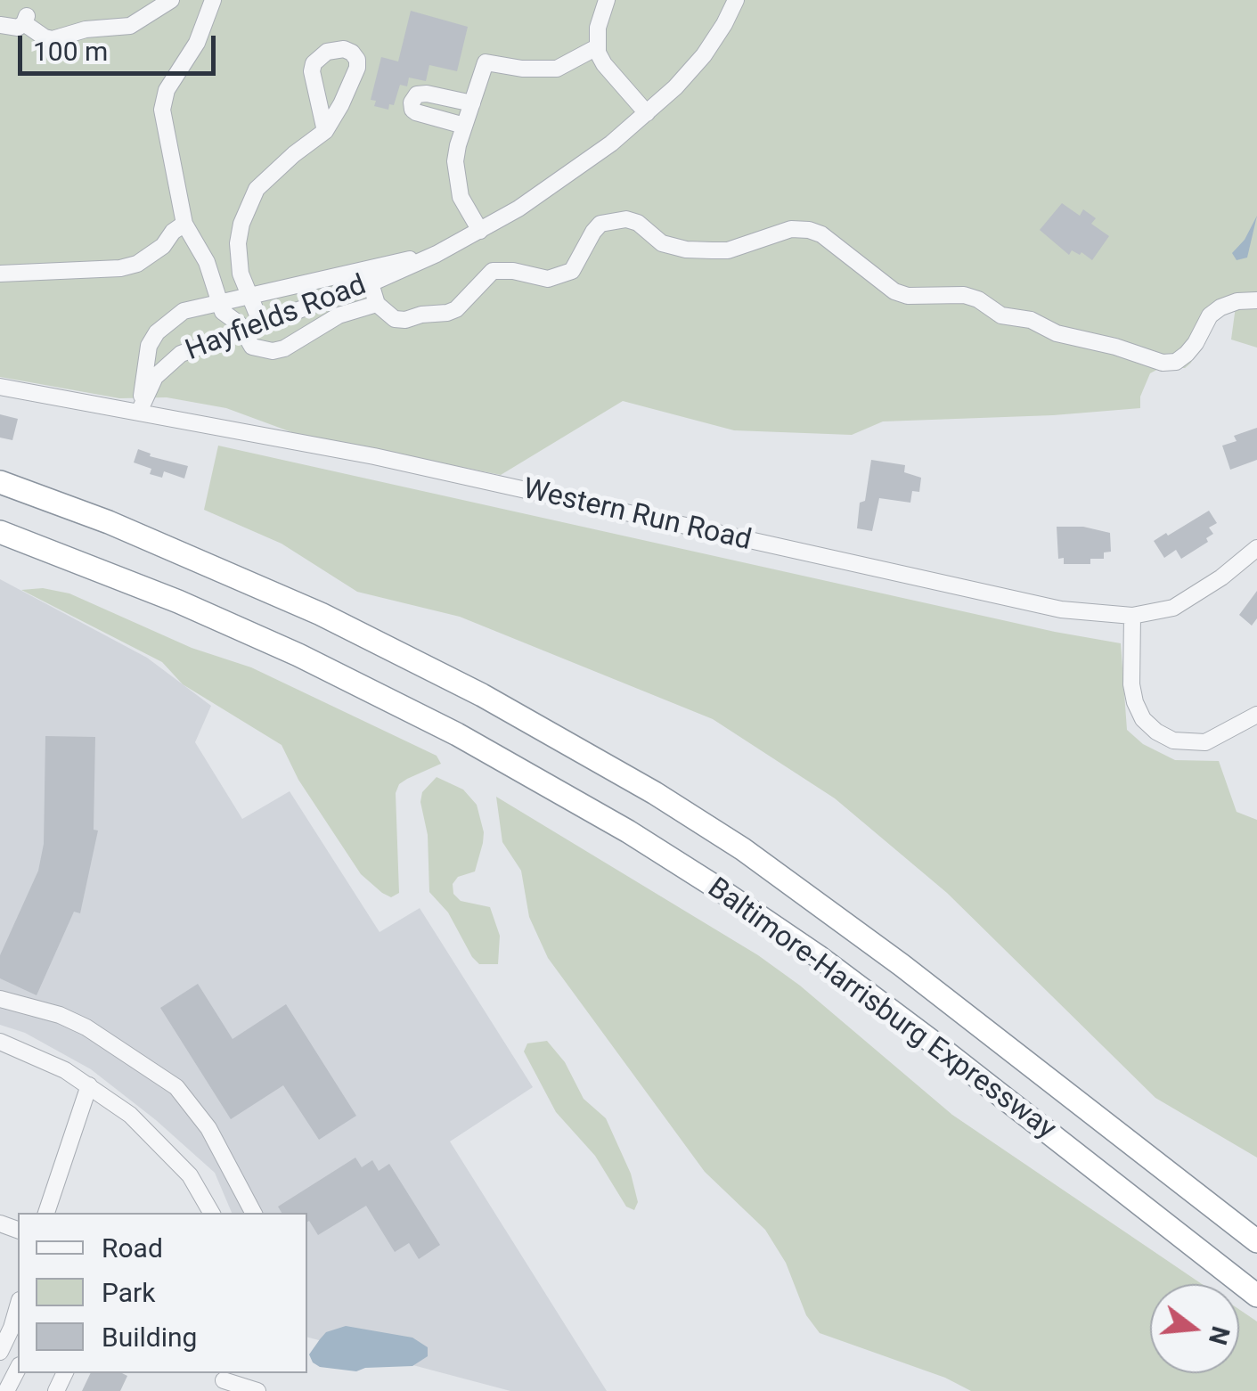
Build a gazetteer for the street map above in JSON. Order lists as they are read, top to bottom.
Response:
{
  "streets": {
    "highway": ["Baltimore-Harrisburg Expressway"],
    "street": ["Hayfields Road", "Western Run Road"]
  },
  "crossings": [
    ["Hayfields Road", "Western Run Road"]
  ],
  "legend": ["Road", "Park", "Building"],
  "scale_bar": "100 m",
  "north": "right"
}
